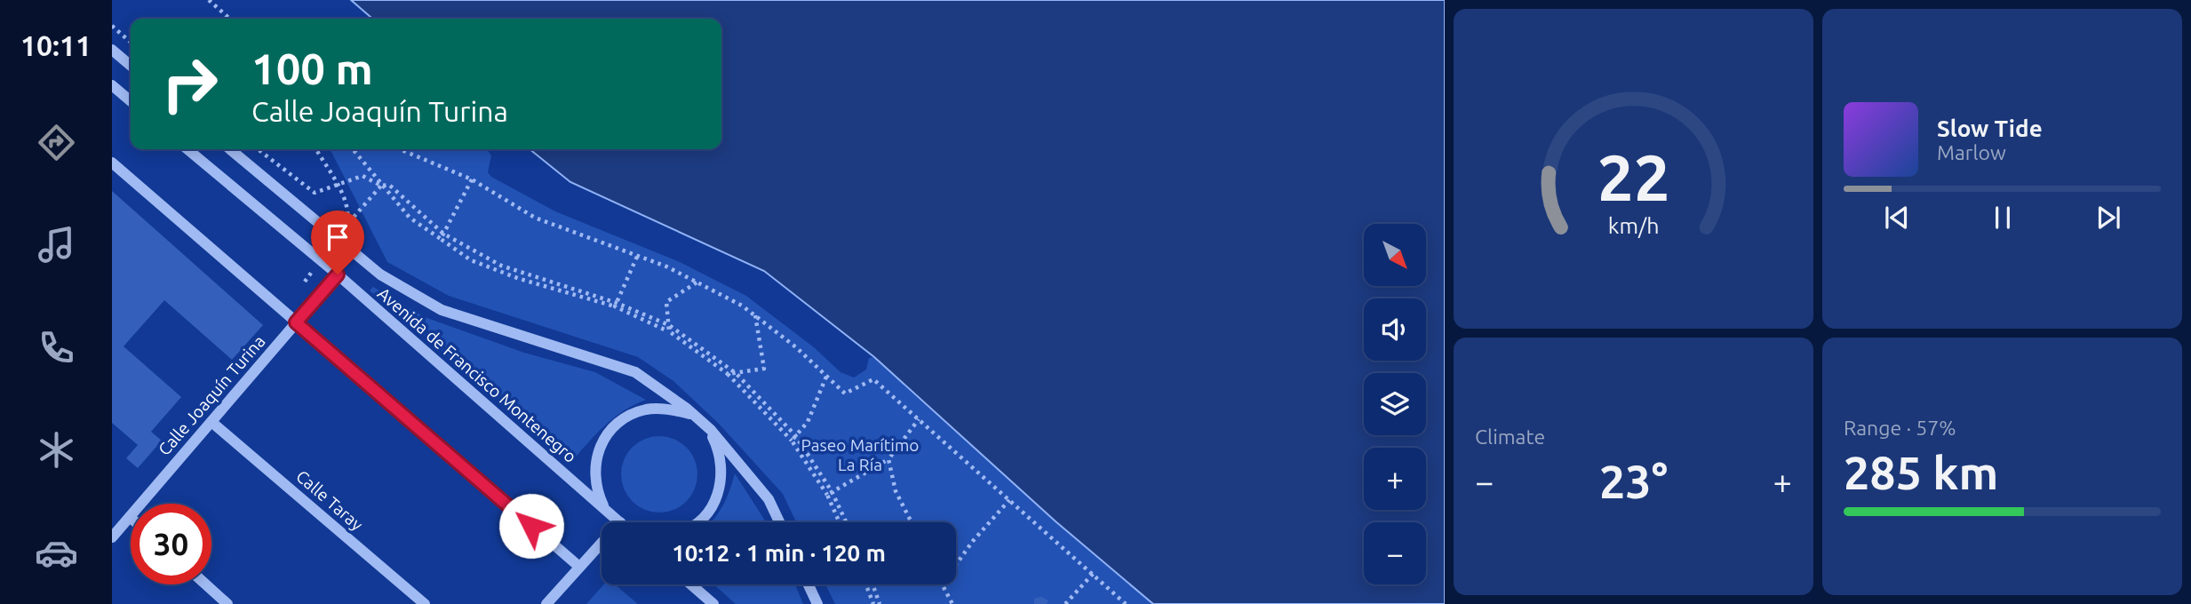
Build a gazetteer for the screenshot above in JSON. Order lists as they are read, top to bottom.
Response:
{
  "streets": {
    "street": ["Avenida de Francisco Montenegro", "Calle Joaquín Turina", "Calle Taray"]
  },
  "crossings": [
    ["Avenida de Francisco Montenegro", "Calle Joaquín Turina"],
    ["Calle Joaquín Turina", "Calle Taray"]
  ],
  "parks": ["Paseo Marítimo La Ría"],
  "north": "bottom right",
  "page": {
    "tabs": "10:11",
    "turn": ["100 m", "Calle Joaquín Turina"],
    "song": ["Slow Tide", "Marlow"],
    "map_buttons": ["+", "−"],
    "tile": [
      "Climate",
      ["Range · 57%", "285 km"]
    ],
    "heat": ["−", "23°", "+"],
    "limit": "30",
    "trip": "10:12 · 1 min · 120 m",
    "gauge": ["22", "km/h"]
  }
}
